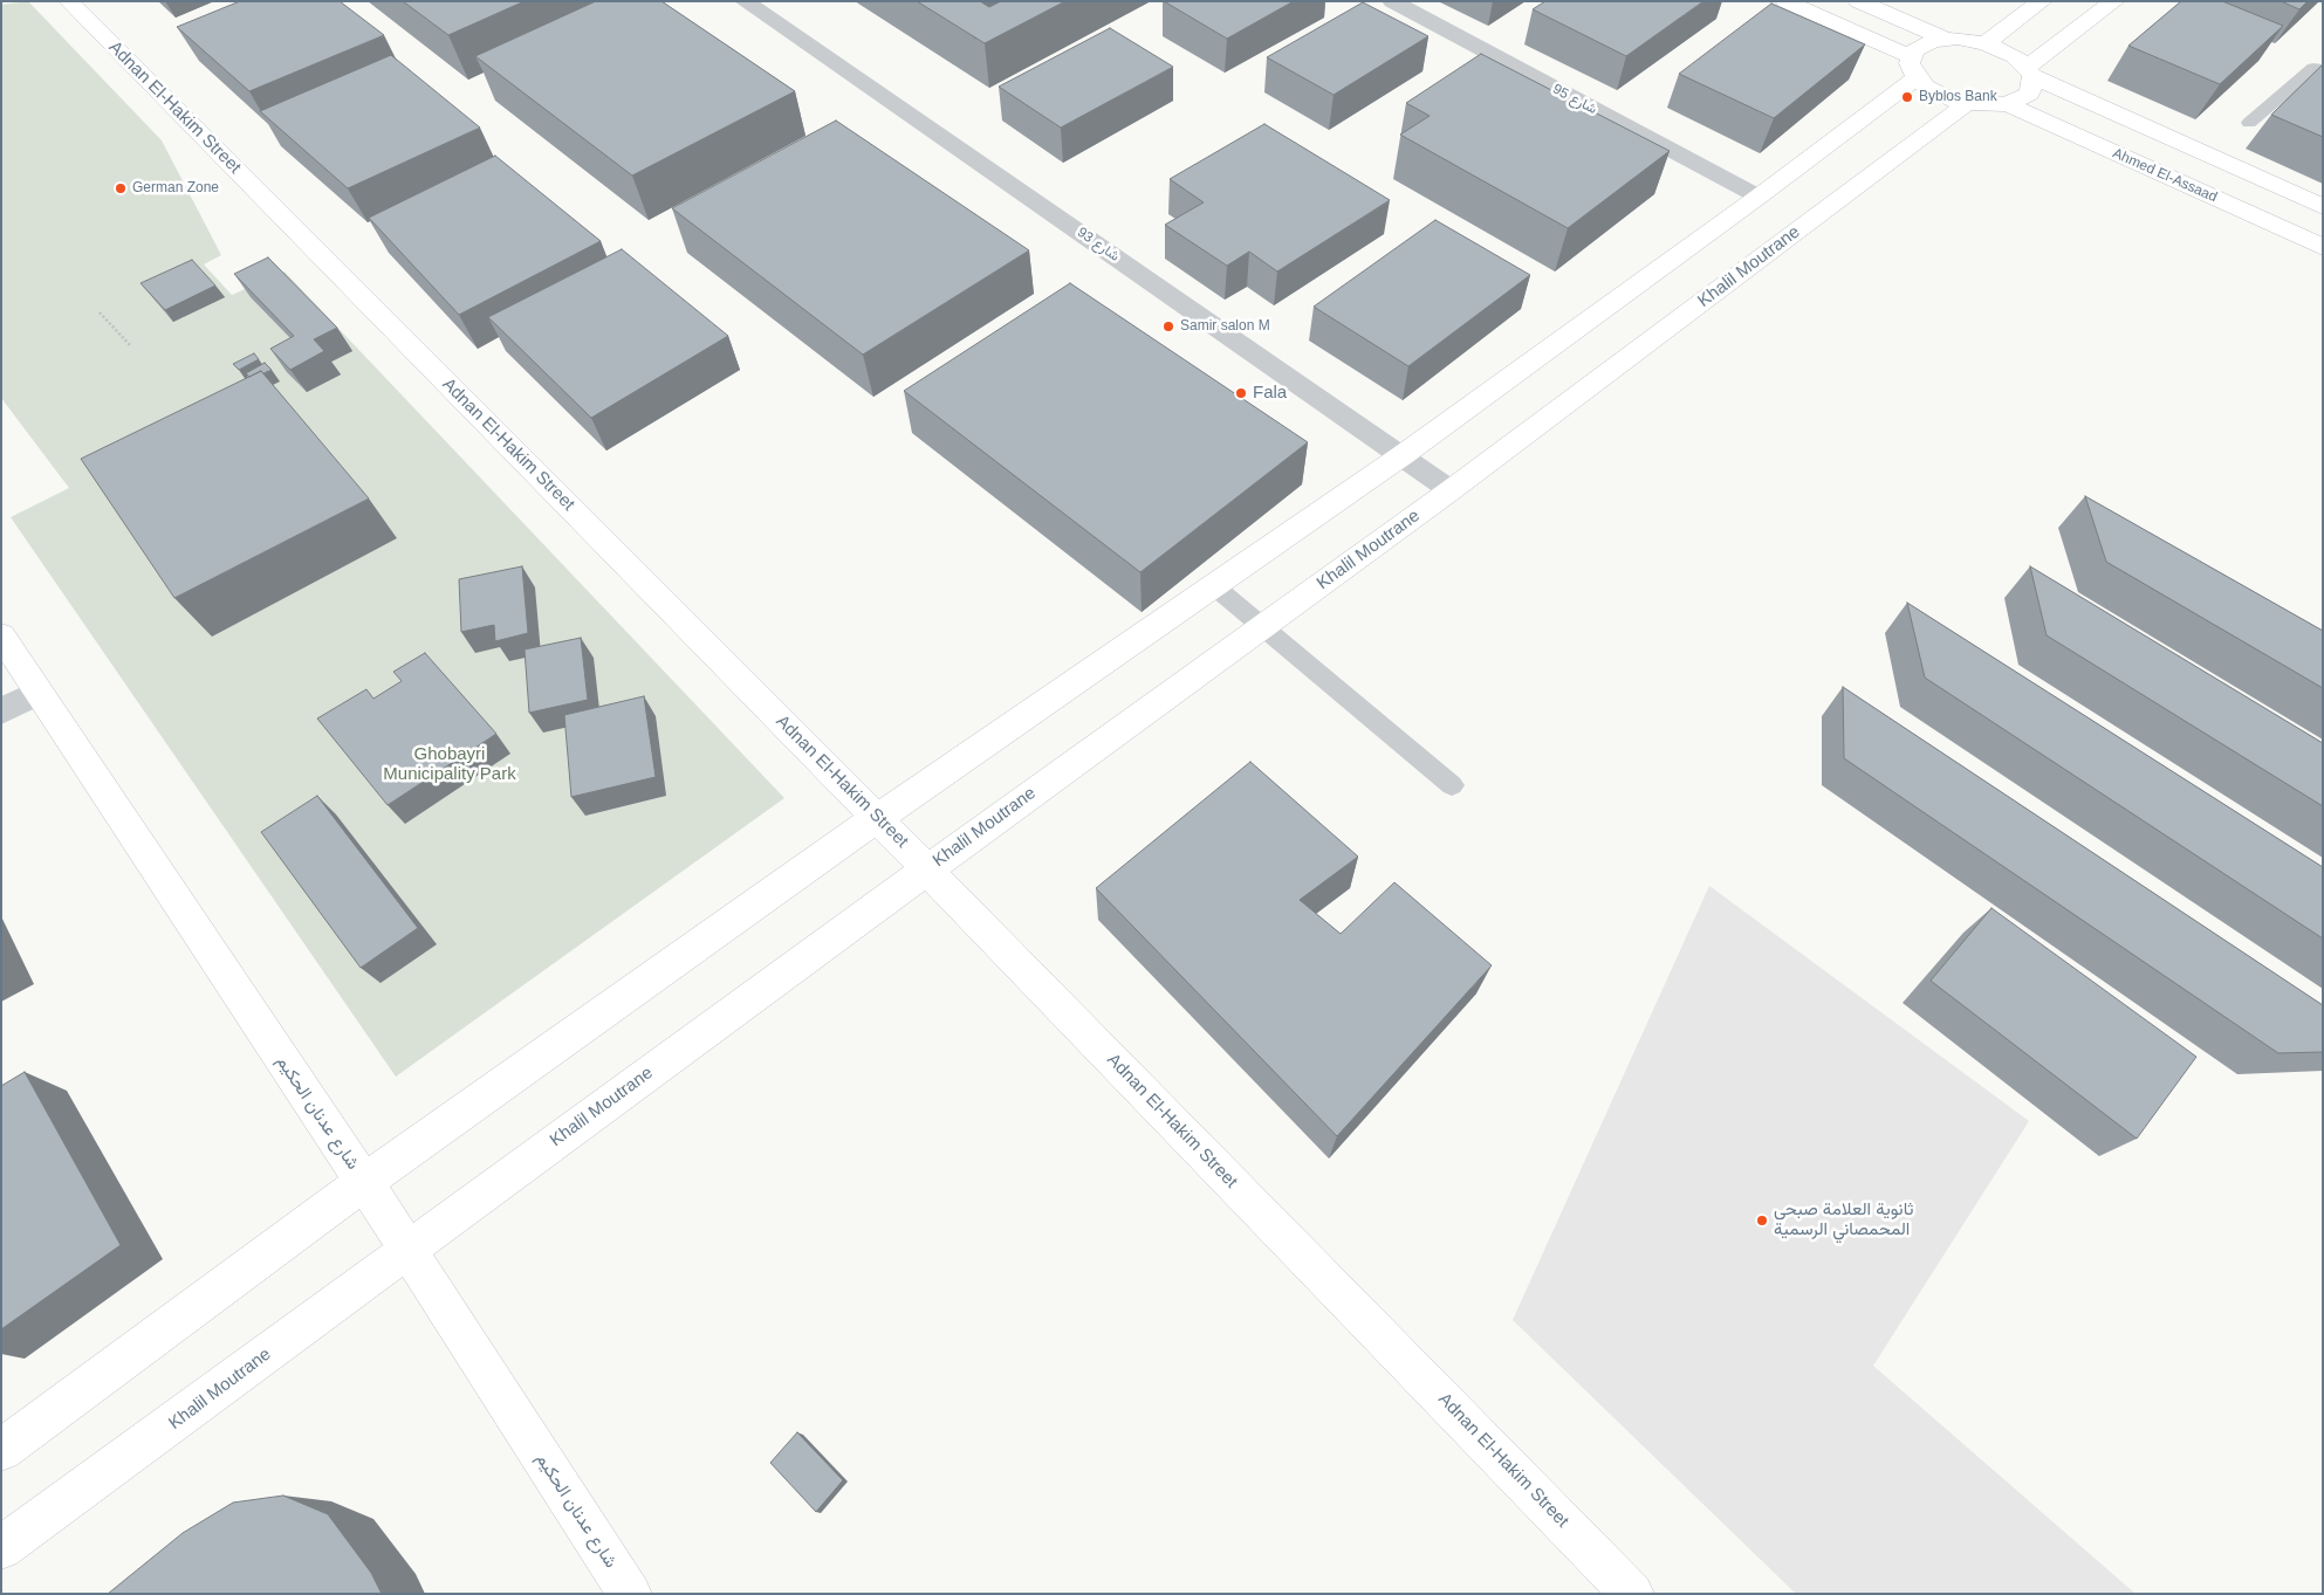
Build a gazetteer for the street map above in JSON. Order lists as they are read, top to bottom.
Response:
{
  "streets": {
    "street": [
      "شارع 95",
      "Adnan El-Hakim Street",
      "Ahmed El-Assaad",
      "شارع 93",
      "Khalil Moutrane",
      "شارع عدنان الحكيم"
    ]
  },
  "crossings": [
    ["Adnan El-Hakim Street", "Khalil Moutrane"],
    ["شارع 93", "Khalil Moutrane"],
    ["Khalil Moutrane", "شارع عدنان الحكيم"]
  ],
  "parks": ["Ghobayri Municipality Park"],
  "places": [
    "Byblos Bank",
    "German Zone",
    "Samir salon M",
    "Fala",
    "ثانوية العلامة صبحي المحمصاني الرسمية"
  ]
}
